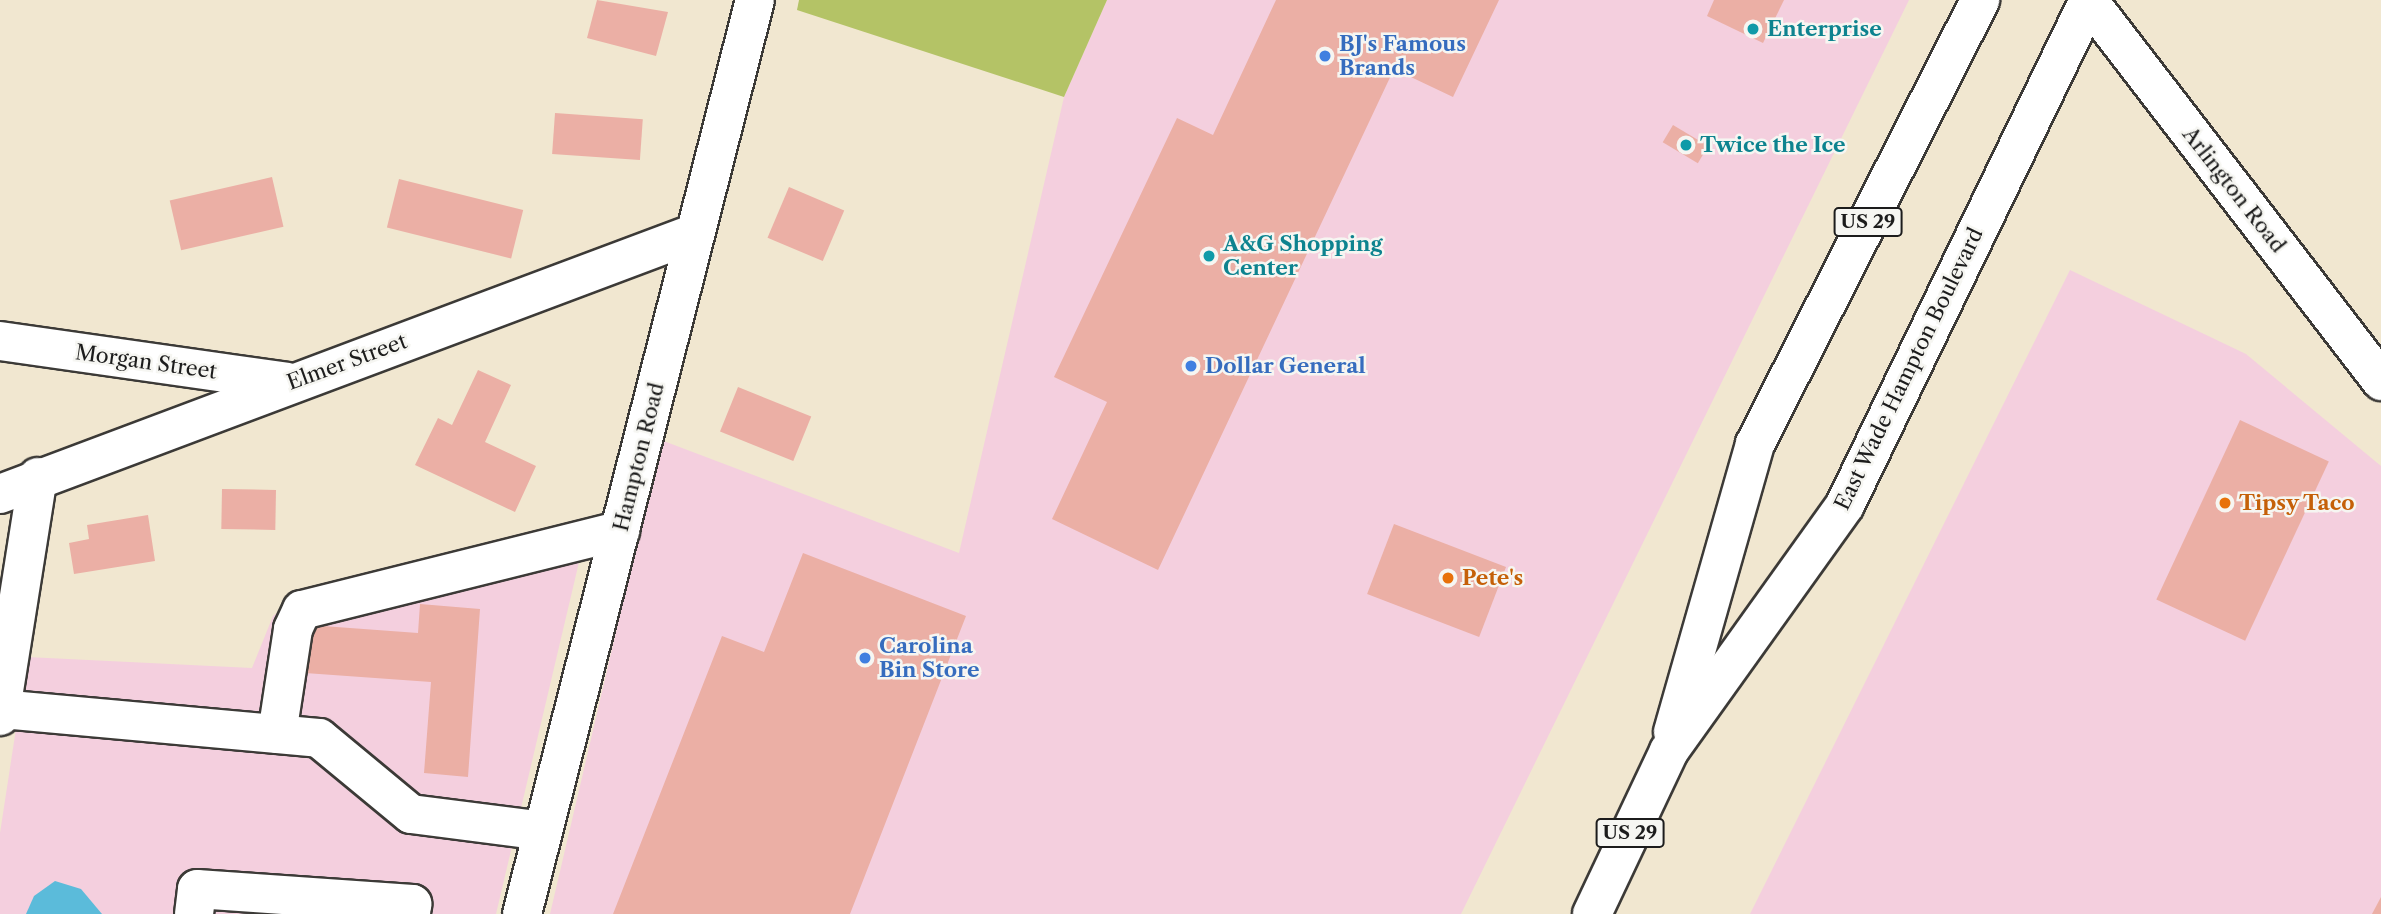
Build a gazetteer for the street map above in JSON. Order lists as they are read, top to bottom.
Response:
{
  "streets": {
    "main road": [
      "Arlington Road",
      "US 29",
      "Morgan Street",
      "Elmer Street",
      "East Wade Hampton Boulevard",
      "Hampton Road"
    ]
  },
  "crossings": [
    ["Arlington Road", "East Wade Hampton Boulevard"],
    ["Morgan Street", "Elmer Street"],
    ["Elmer Street", "Hampton Road"]
  ],
  "places": [
    "Enterprise",
    "BJ's Famous Brands",
    "Twice the Ice",
    "A&G Shopping Center",
    "Dollar General",
    "Tipsy Taco",
    "Pete's",
    "Carolina Bin Store"
  ]
}
